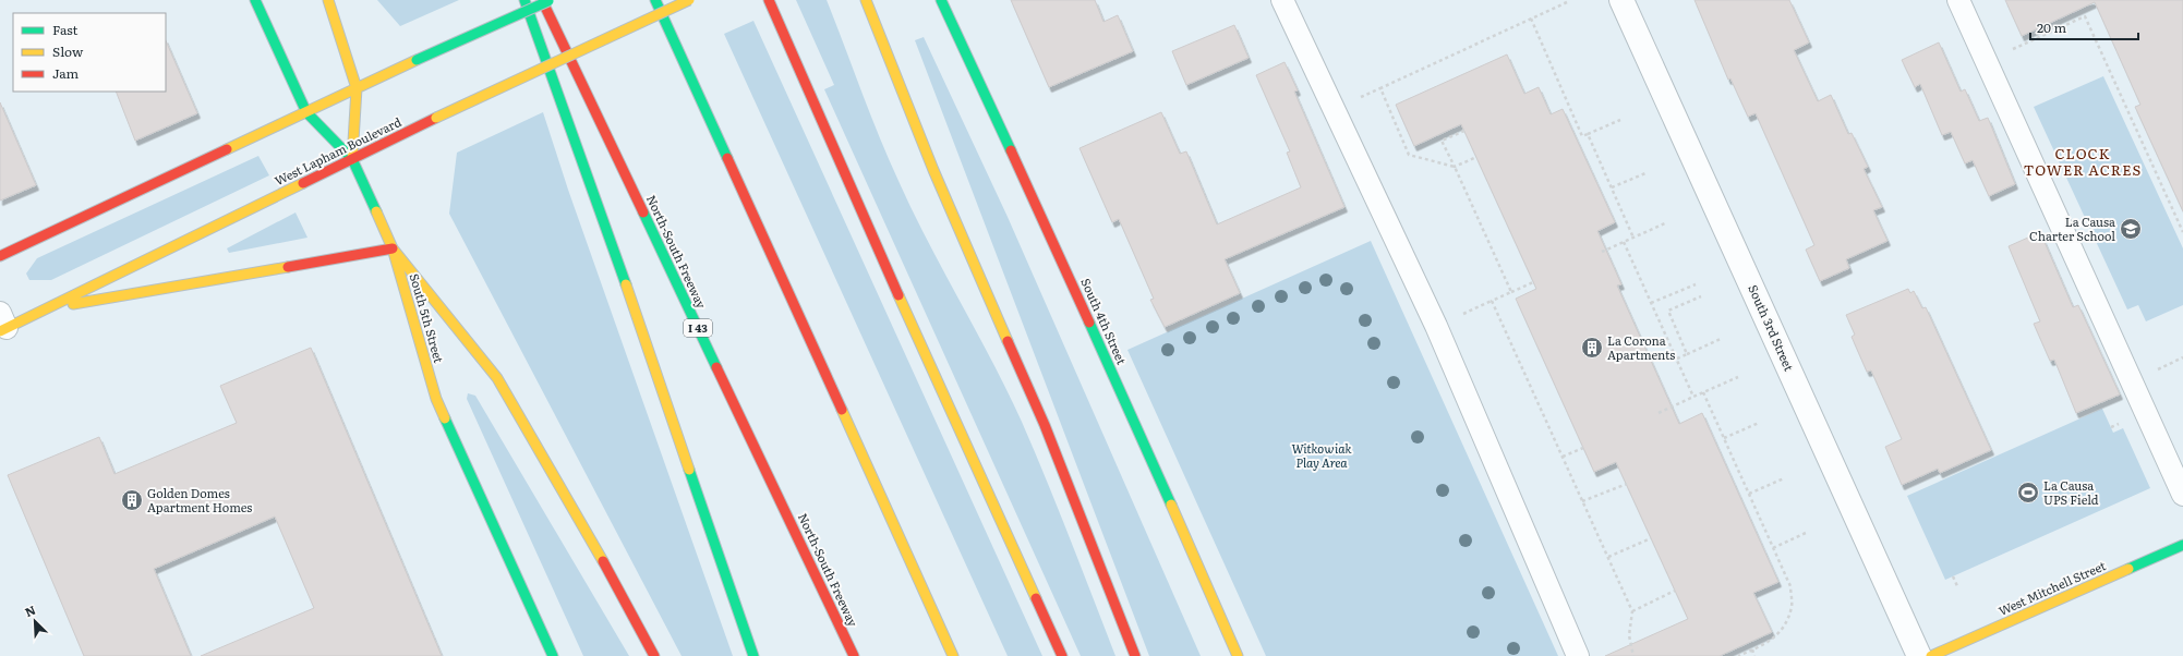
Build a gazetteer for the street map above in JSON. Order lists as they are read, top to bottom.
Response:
{
  "streets": {
    "main road": [
      "West Lapham Boulevard",
      "North-South Freeway",
      "South 5th Street",
      "South 4th Street",
      "I 43",
      "West Mitchell Street"
    ],
    "street": ["South 3rd Street"]
  },
  "crossings": [
    ["West Lapham Boulevard", "South 5th Street"]
  ],
  "districts": ["CLOCK TOWER ACRES"],
  "parks": ["Witkowiak Play Area"],
  "places": {
    "school or university": ["La Causa Charter School"],
    "building": ["La Corona Apartments", "Golden Domes Apartment Homes"],
    "sports": ["La Causa UPS Field"]
  },
  "legend": ["Fast", "Slow", "Jam"],
  "scale_bar": "20 m",
  "north": "top left"
}
